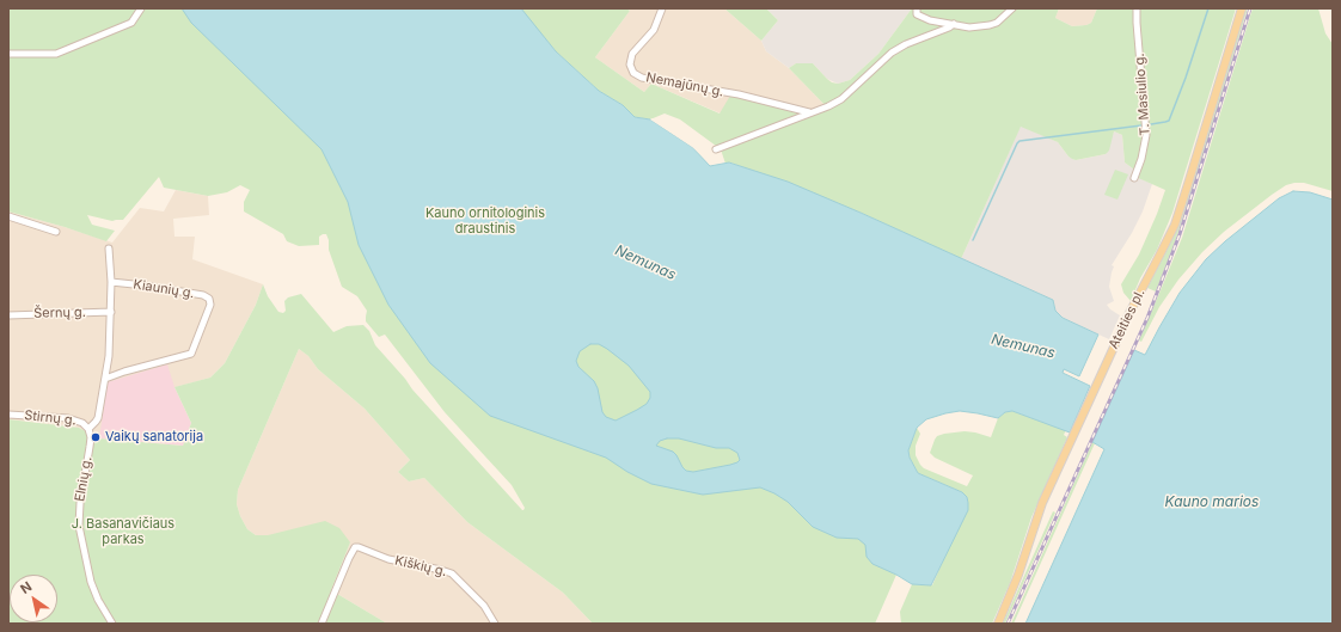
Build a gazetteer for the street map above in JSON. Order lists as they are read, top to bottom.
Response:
{
  "streets": {
    "main road": ["Ateities pl."],
    "street": [
      "Nemajūnų g.",
      "T. Masiulio g.",
      "Kiaunių g.",
      "Šernų g.",
      "Stirnų g.",
      "Elnių g.",
      "Kiškių g."
    ]
  },
  "crossings": [
    ["Kiaunių g.", "Elnių g."],
    ["Šernų g.", "Elnių g."],
    ["Stirnų g.", "Elnių g."]
  ],
  "water": ["Nemunas", "Kauno marios"],
  "parks": ["Kauno ornitologinis draustinis", "J. Basanavičiaus parkas"],
  "places": ["Vaikų sanatorija"],
  "north": "top left"
}
